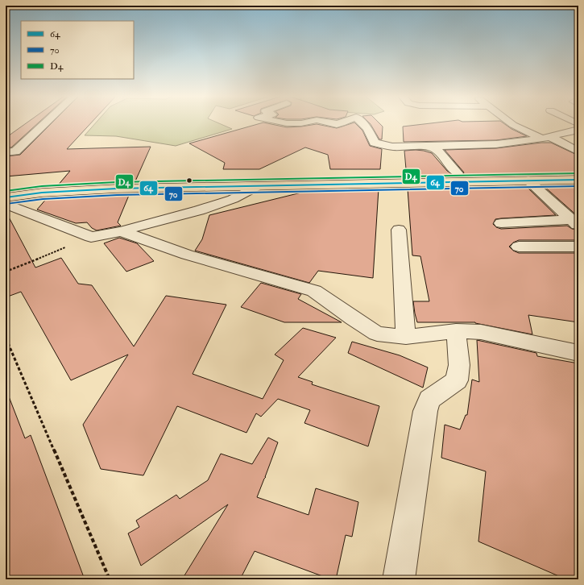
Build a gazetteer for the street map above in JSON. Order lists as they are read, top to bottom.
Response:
{
  "lines": ["transit line D4", "transit line 64", "transit line 70"],
  "legend": ["64", "70", "D4"]
}
